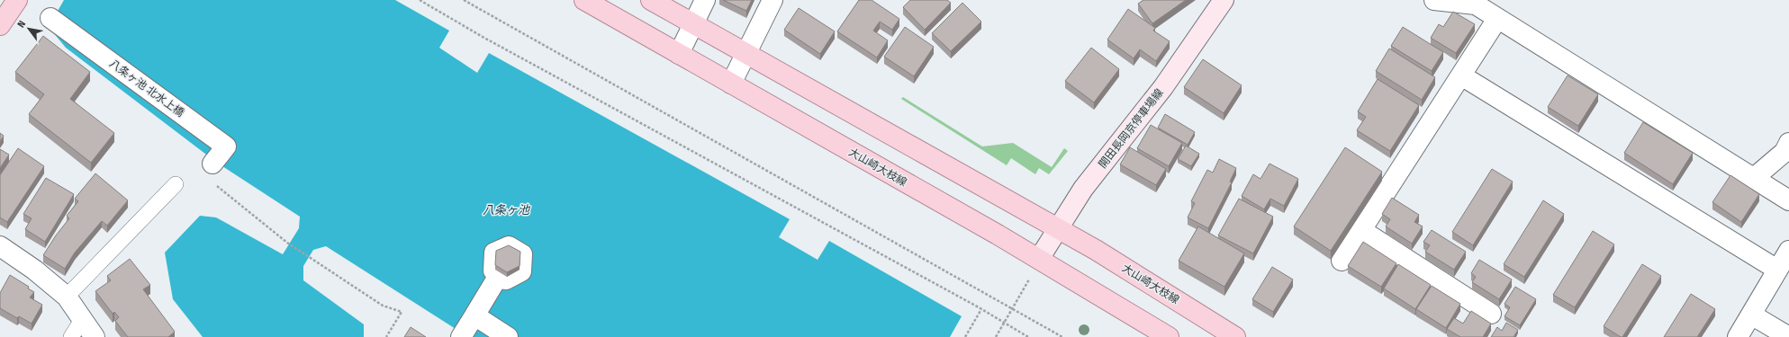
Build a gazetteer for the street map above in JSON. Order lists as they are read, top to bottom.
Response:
{
  "streets": {
    "main road": ["開田長岡京停車場線", "大山崎大枝線"],
    "street": ["八条ヶ池 北水上橋"]
  },
  "crossings": [
    ["開田長岡京停車場線", "大山崎大枝線"]
  ],
  "water": ["八条ヶ池"],
  "north": "top left"
}
